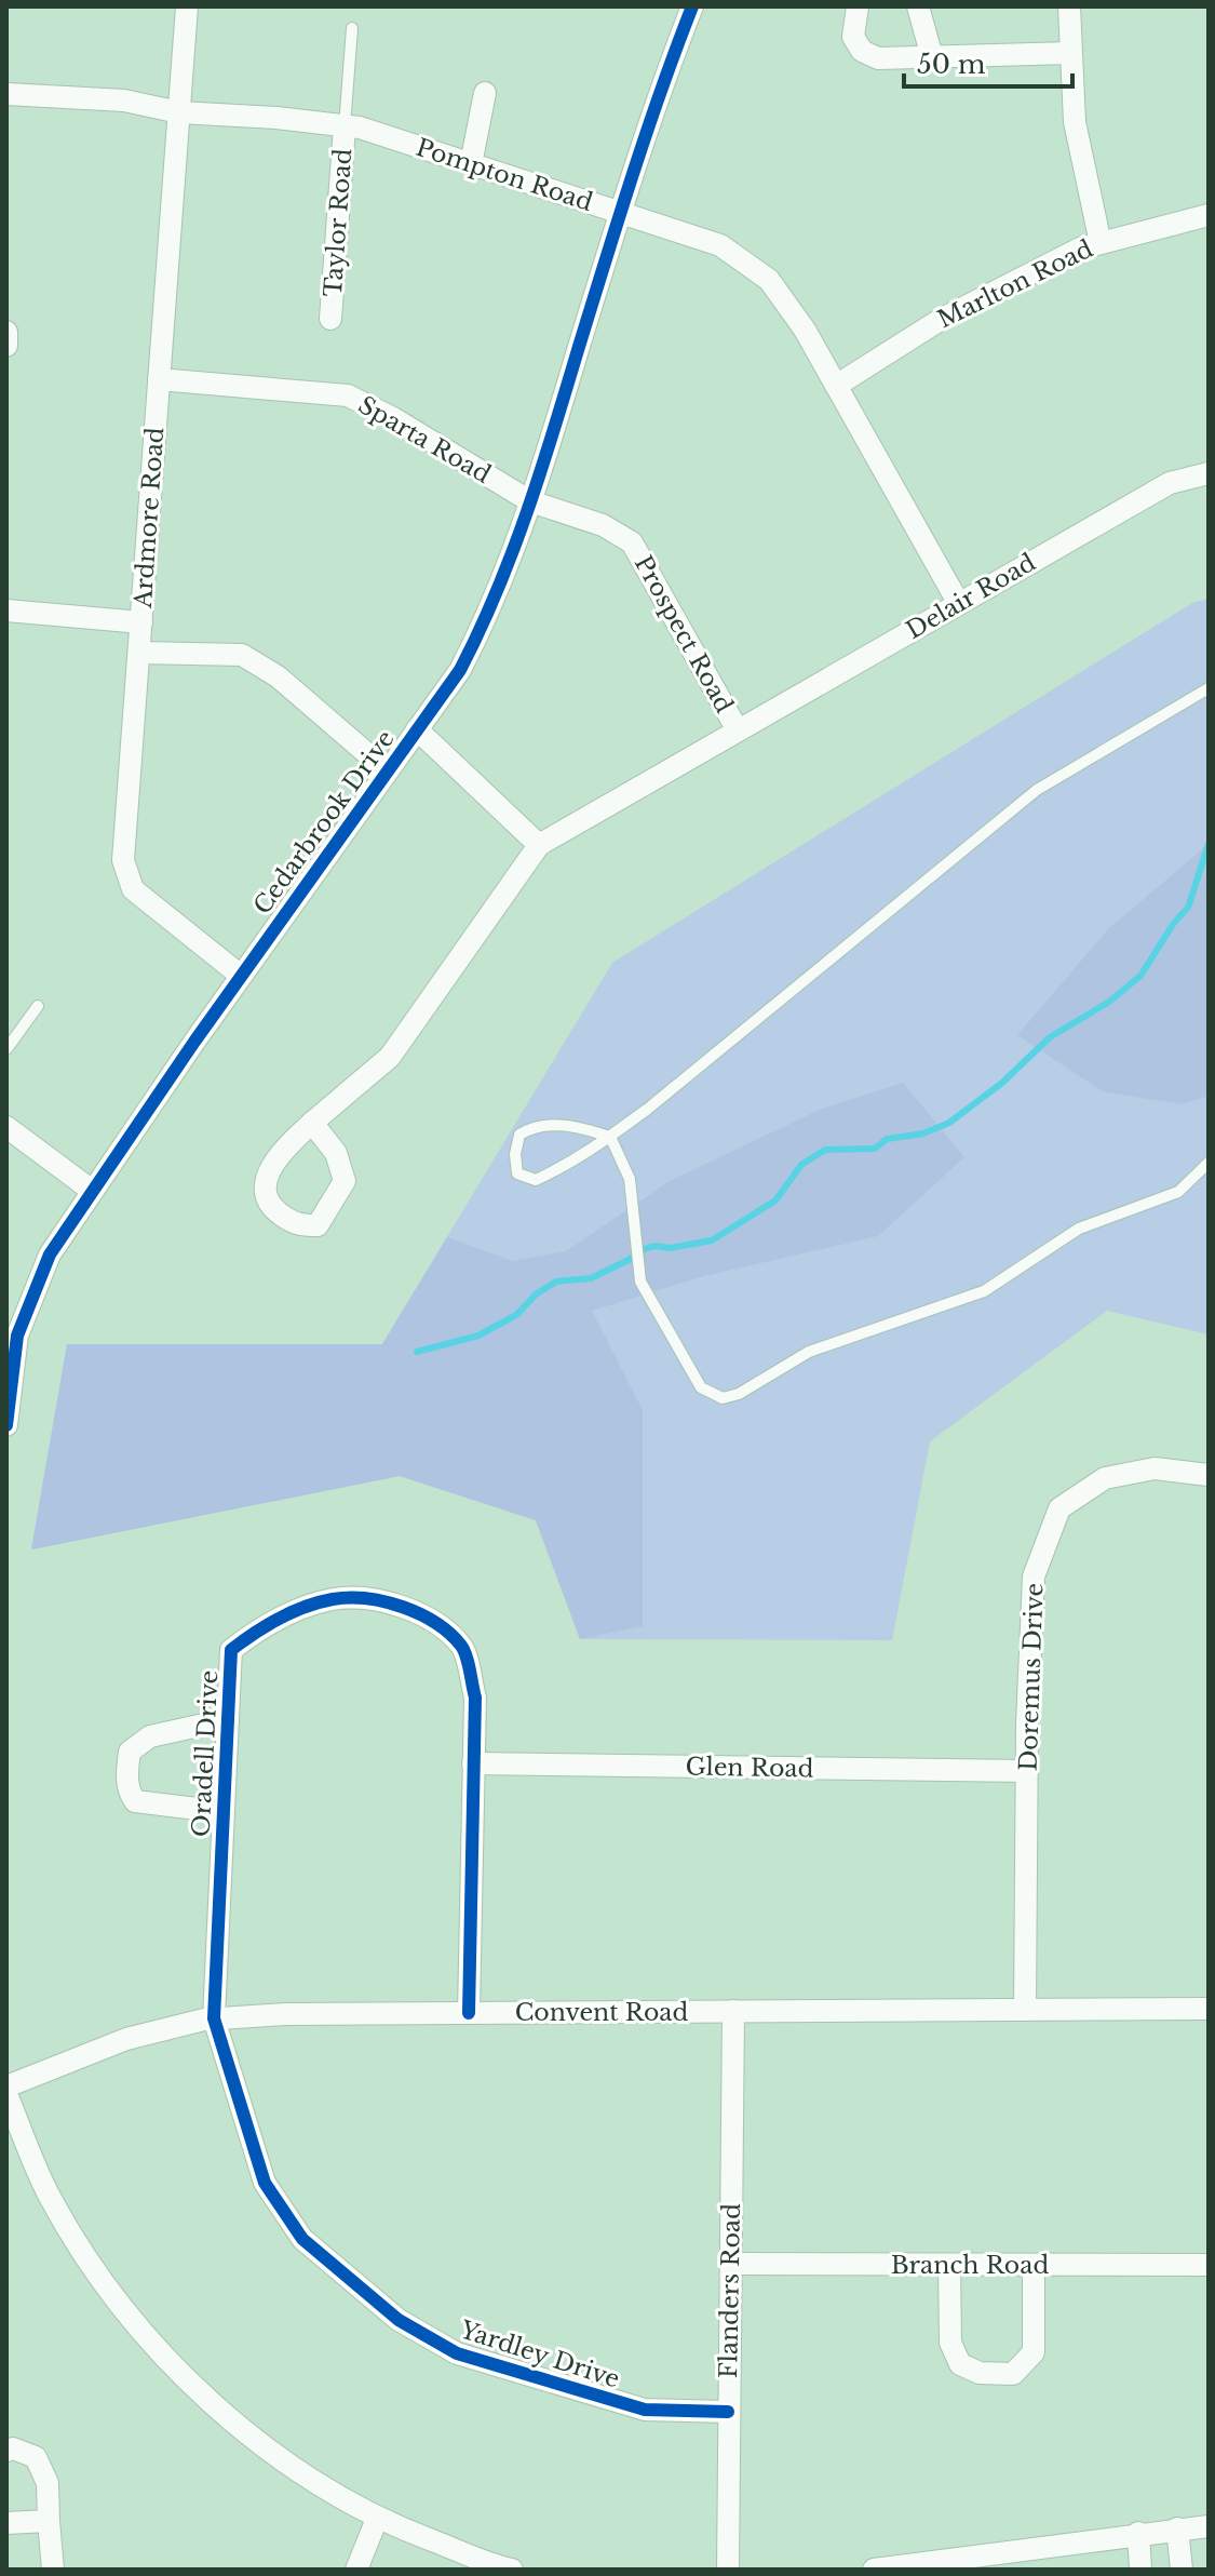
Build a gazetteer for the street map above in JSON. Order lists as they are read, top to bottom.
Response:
{
  "streets": {
    "street": [
      "Pompton Road",
      "Taylor Road",
      "Marlton Road",
      "Sparta Road",
      "Ardmore Road",
      "Delair Road",
      "Prospect Road",
      "Cedarbrook Drive",
      "Doremus Drive",
      "Oradell Drive",
      "Glen Road",
      "Convent Road",
      "Branch Road",
      "Flanders Road",
      "Yardley Drive"
    ]
  },
  "crossings": [
    ["Pompton Road", "Taylor Road"],
    ["Pompton Road", "Marlton Road"],
    ["Pompton Road", "Ardmore Road"],
    ["Pompton Road", "Delair Road"],
    ["Pompton Road", "Cedarbrook Drive"],
    ["Sparta Road", "Ardmore Road"],
    ["Sparta Road", "Prospect Road"],
    ["Sparta Road", "Cedarbrook Drive"],
    ["Ardmore Road", "Cedarbrook Drive"],
    ["Delair Road", "Prospect Road"],
    ["Prospect Road", "Cedarbrook Drive"],
    ["Doremus Drive", "Glen Road"],
    ["Doremus Drive", "Convent Road"],
    ["Oradell Drive", "Glen Road"],
    ["Oradell Drive", "Convent Road"],
    ["Oradell Drive", "Yardley Drive"],
    ["Convent Road", "Flanders Road"],
    ["Convent Road", "Yardley Drive"],
    ["Branch Road", "Flanders Road"],
    ["Flanders Road", "Yardley Drive"]
  ],
  "scale_bar": "50 m"
}
